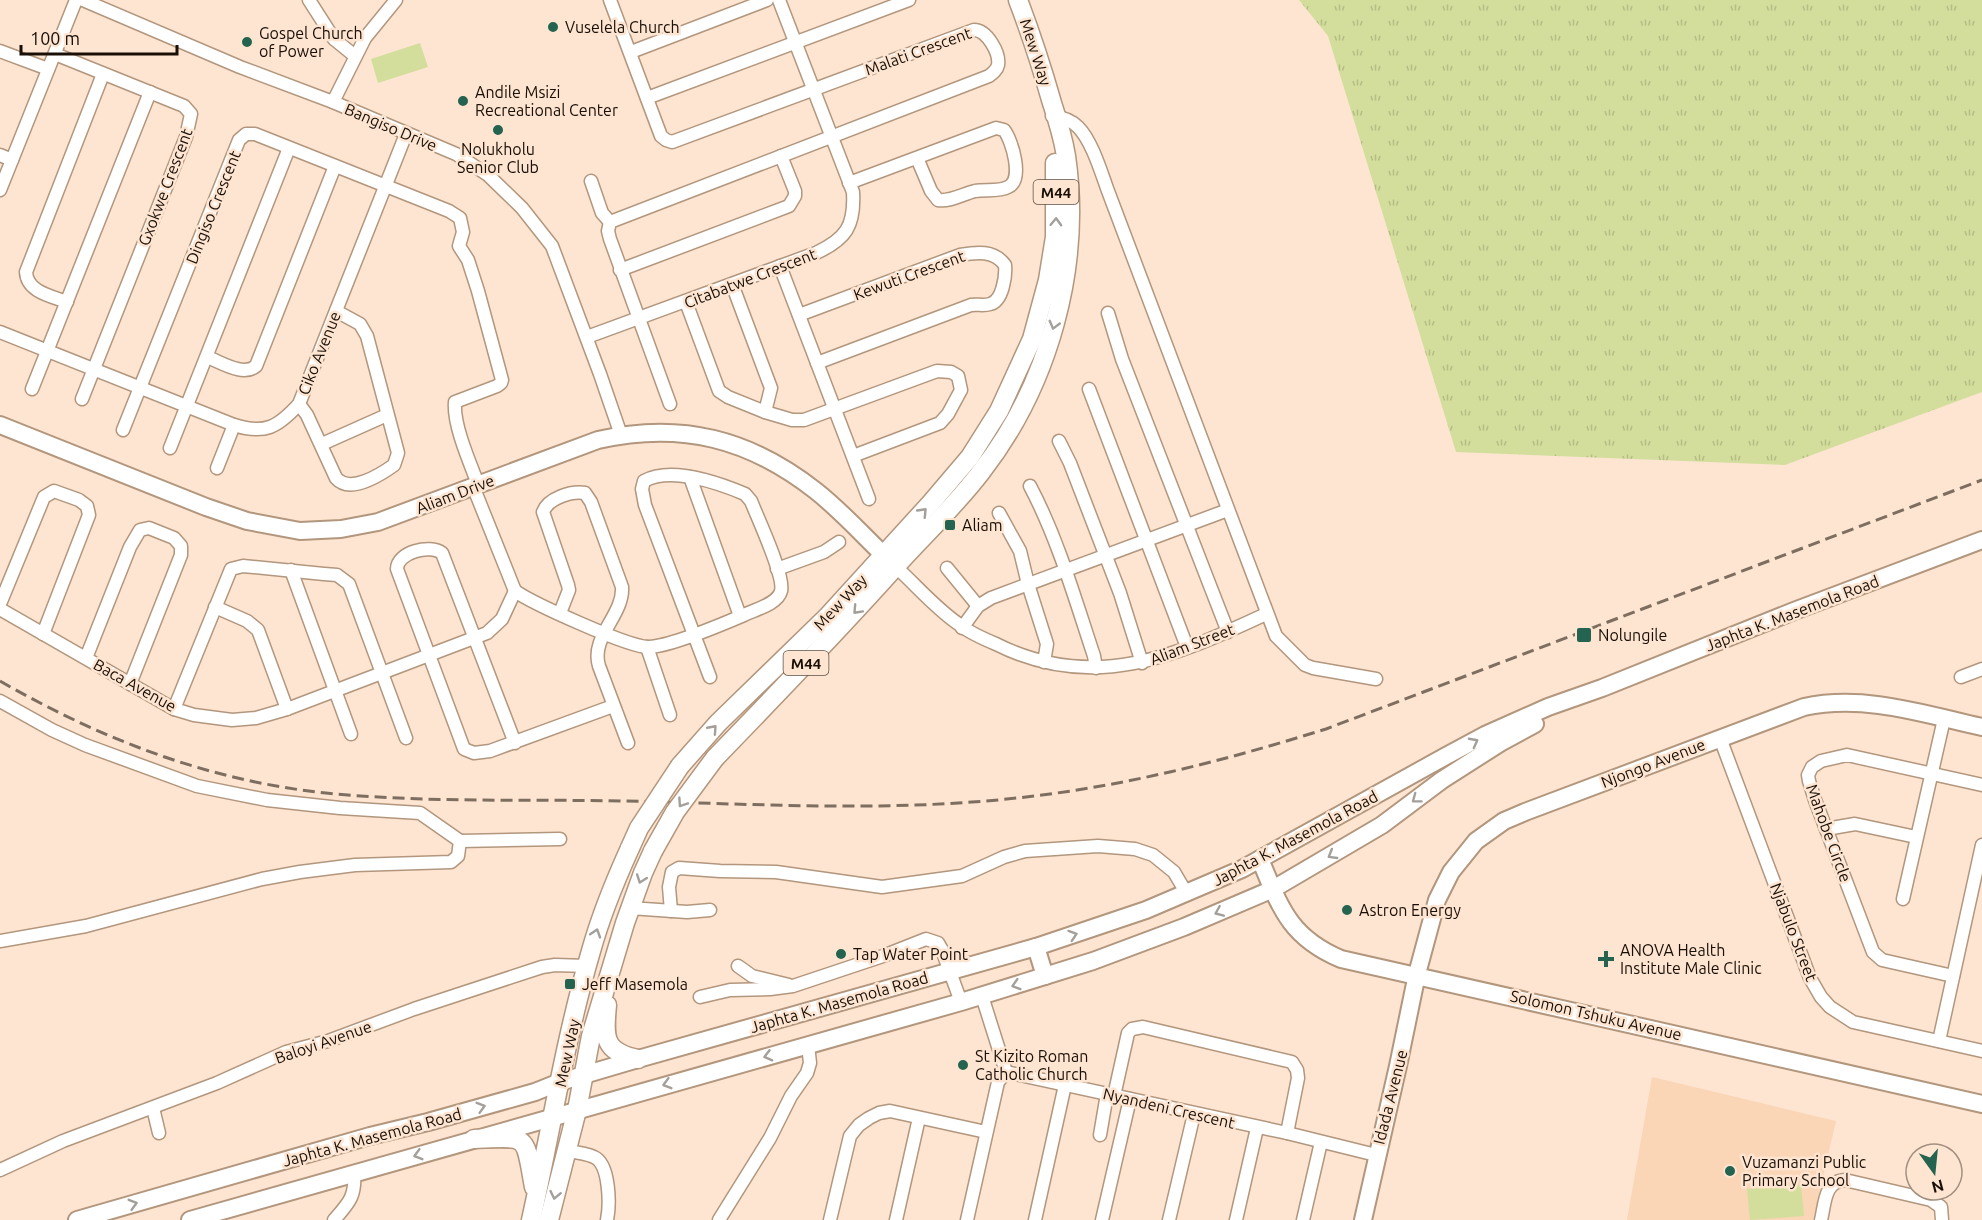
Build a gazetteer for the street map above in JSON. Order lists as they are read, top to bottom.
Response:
{
  "streets": {
    "main road": [
      "Mew Way",
      "M44",
      "Aliam Drive",
      "Japhta K. Masemola Road",
      "Njongo Avenue",
      "Solomon Tshuku Avenue",
      "Idada Avenue"
    ],
    "street": [
      "Malati Crescent",
      "Bangiso Drive",
      "Gxokwe Crescent",
      "Dingiso Crescent",
      "Kewuti Crescent",
      "Citabatwe Crescent",
      "Ciko Avenue",
      "Aliam Street",
      "Baca Avenue",
      "Mahobe Circle",
      "Njabulo Street",
      "Baloyi Avenue",
      "Nyandeni Crescent"
    ]
  },
  "crossings": [
    ["Malati Crescent", "Citabatwe Crescent"],
    ["Mew Way", "Aliam Drive"],
    ["Mew Way", "Japhta K. Masemola Road"],
    ["Mew Way", "Aliam Street"],
    ["Mew Way", "Baloyi Avenue"],
    ["Bangiso Drive", "Citabatwe Crescent"],
    ["Bangiso Drive", "Ciko Avenue"],
    ["Bangiso Drive", "Aliam Drive"],
    ["Gxokwe Crescent", "Ciko Avenue"],
    ["Dingiso Crescent", "Ciko Avenue"],
    ["Aliam Drive", "Aliam Street"],
    ["Japhta K. Masemola Road", "Solomon Tshuku Avenue"],
    ["Njongo Avenue", "Njabulo Street"],
    ["Njongo Avenue", "Solomon Tshuku Avenue"],
    ["Njongo Avenue", "Idada Avenue"],
    ["Solomon Tshuku Avenue", "Idada Avenue"],
    ["Idada Avenue", "Nyandeni Crescent"]
  ],
  "places": {
    "other": [
      "Vuselela Church",
      "Gospel Church of Power",
      "Andile Msizi Recreational Center",
      "Nolukholu Senior Club",
      "Astron Energy",
      "Tap Water Point",
      "St Kizito Roman Catholic Church",
      "Vuzamanzi Public Primary School"
    ],
    "transit": ["Aliam", "Nolungile", "Jeff Masemola"],
    "health": ["ANOVA Health Institute Male Clinic"]
  },
  "scale_bar": "100 m",
  "north": "bottom"
}
